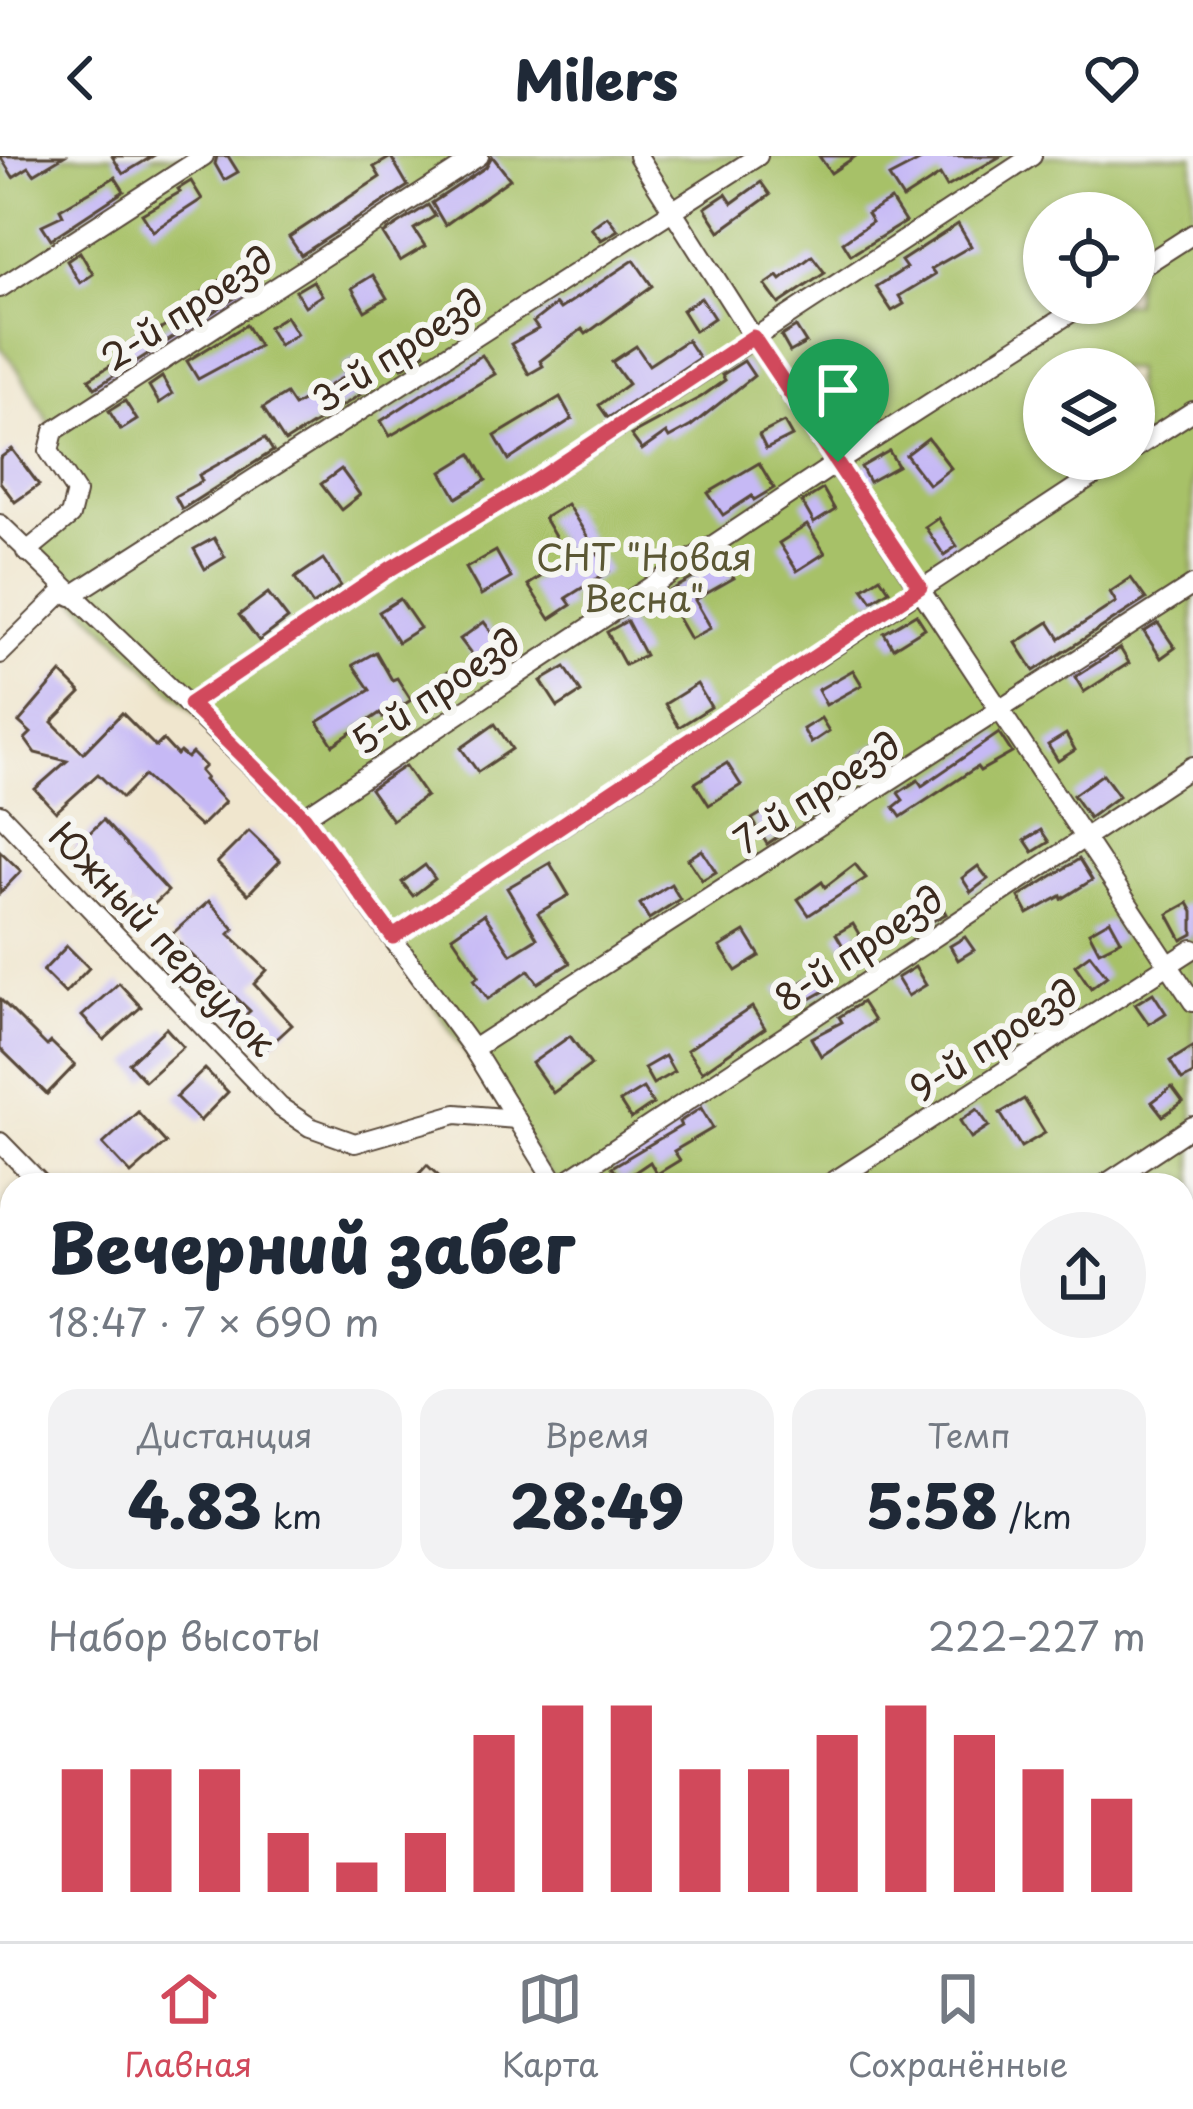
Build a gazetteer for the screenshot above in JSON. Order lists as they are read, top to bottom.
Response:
{
  "streets": {
    "street": [
      "2-й проезд",
      "3-й проезд",
      "5-й проезд",
      "7-й проезд",
      "Южный переулок",
      "8-й проезд",
      "9-й проезд"
    ]
  },
  "parks": ["СНТ \"Новая Весна\""],
  "page": {
    "header": "Milers",
    "heading": ["Вечерний забег", "18:47 · 7 × 690 m"],
    "stats": [
      ["Дистанция", "4.83 km"],
      ["Время", "28:49"],
      ["Темп", "5:58 /km"]
    ],
    "chart": ["Набор высоты", "222–227 m"],
    "tabs": ["Главная", "Карта", "Сохранённые"]
  }
}
